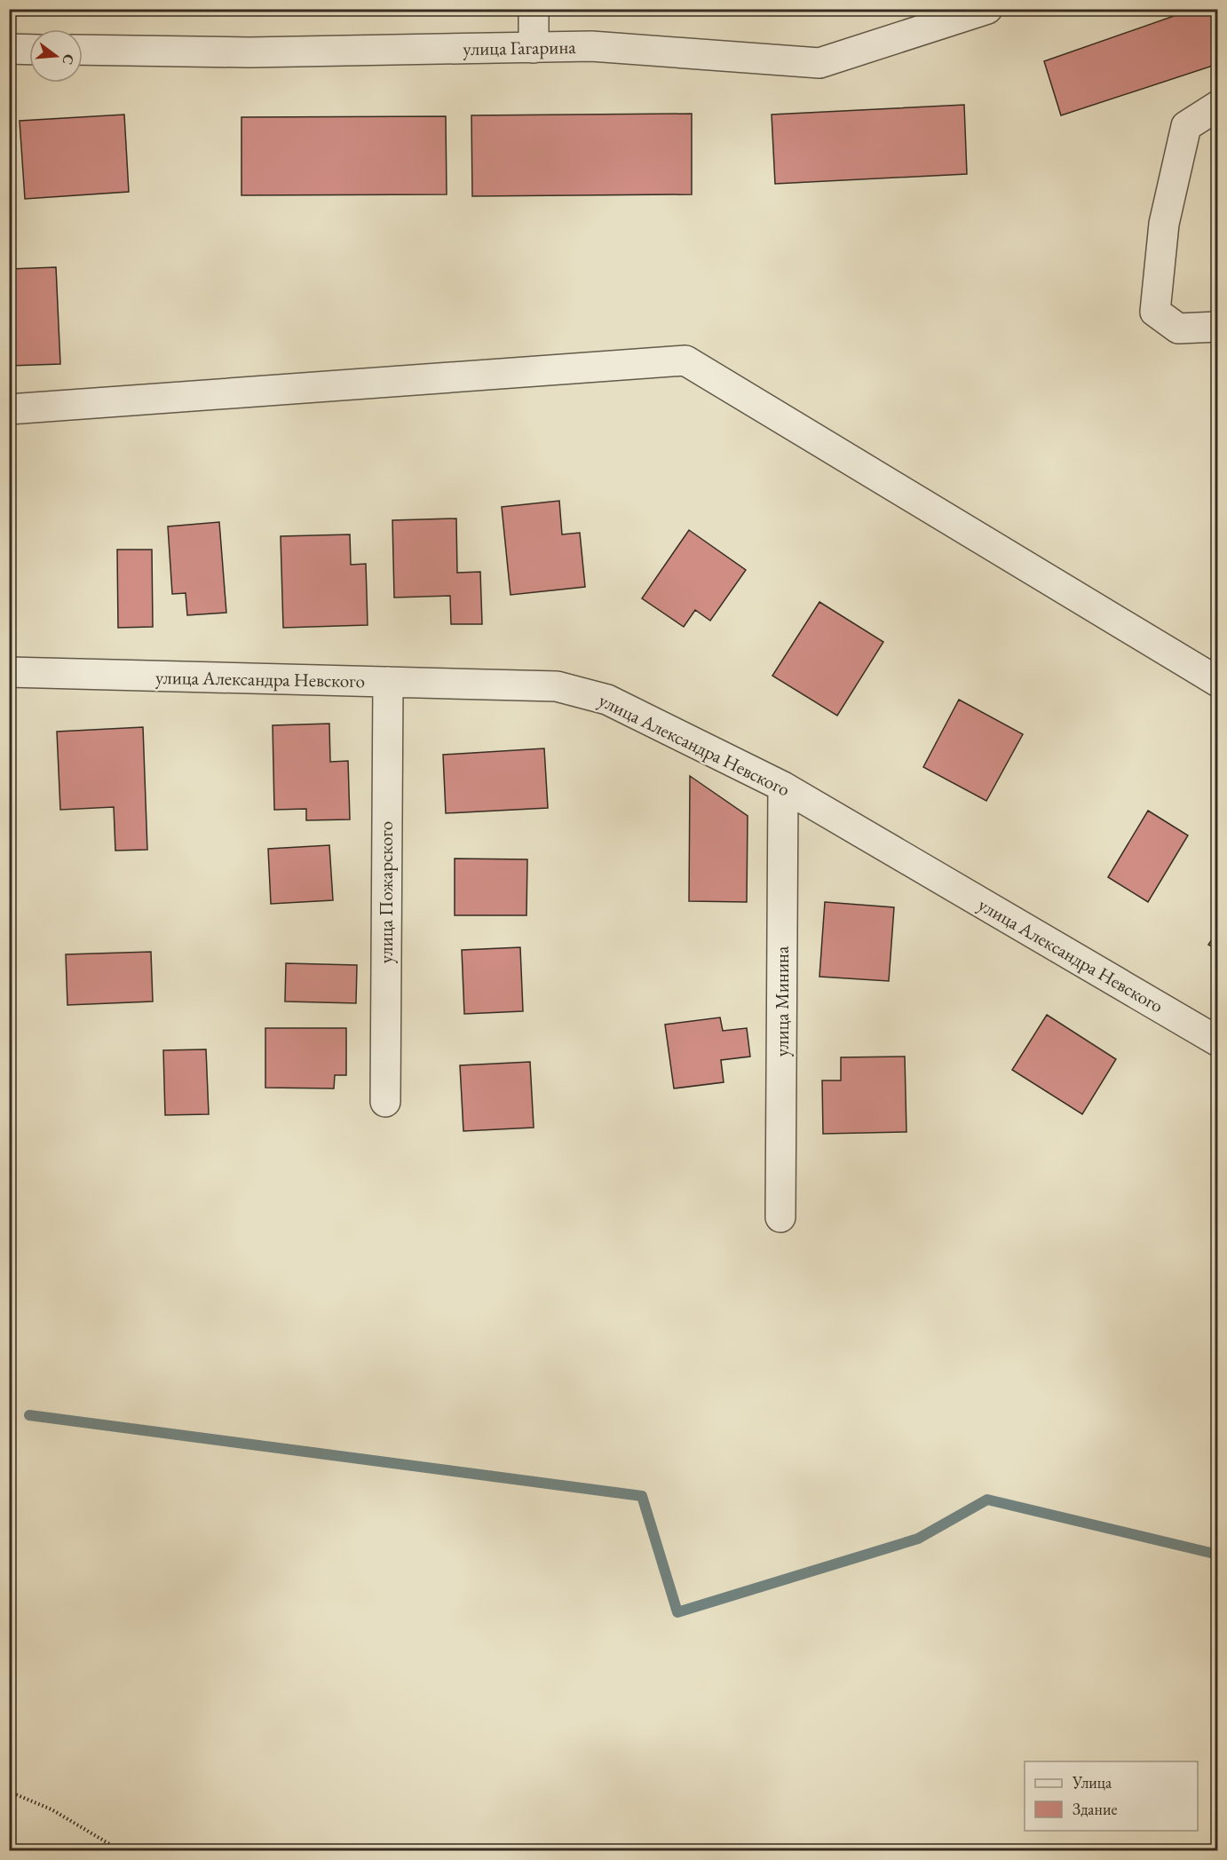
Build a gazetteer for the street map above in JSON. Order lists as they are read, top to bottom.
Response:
{
  "streets": {
    "street": [
      "улица Гагарина",
      "улица Александра Невского",
      "улица Пожарского",
      "улица Минина"
    ]
  },
  "crossings": [
    ["улица Александра Невского", "улица Пожарского"],
    ["улица Александра Невского", "улица Минина"]
  ],
  "legend": ["Улица", "Здание"],
  "north": "right"
}
